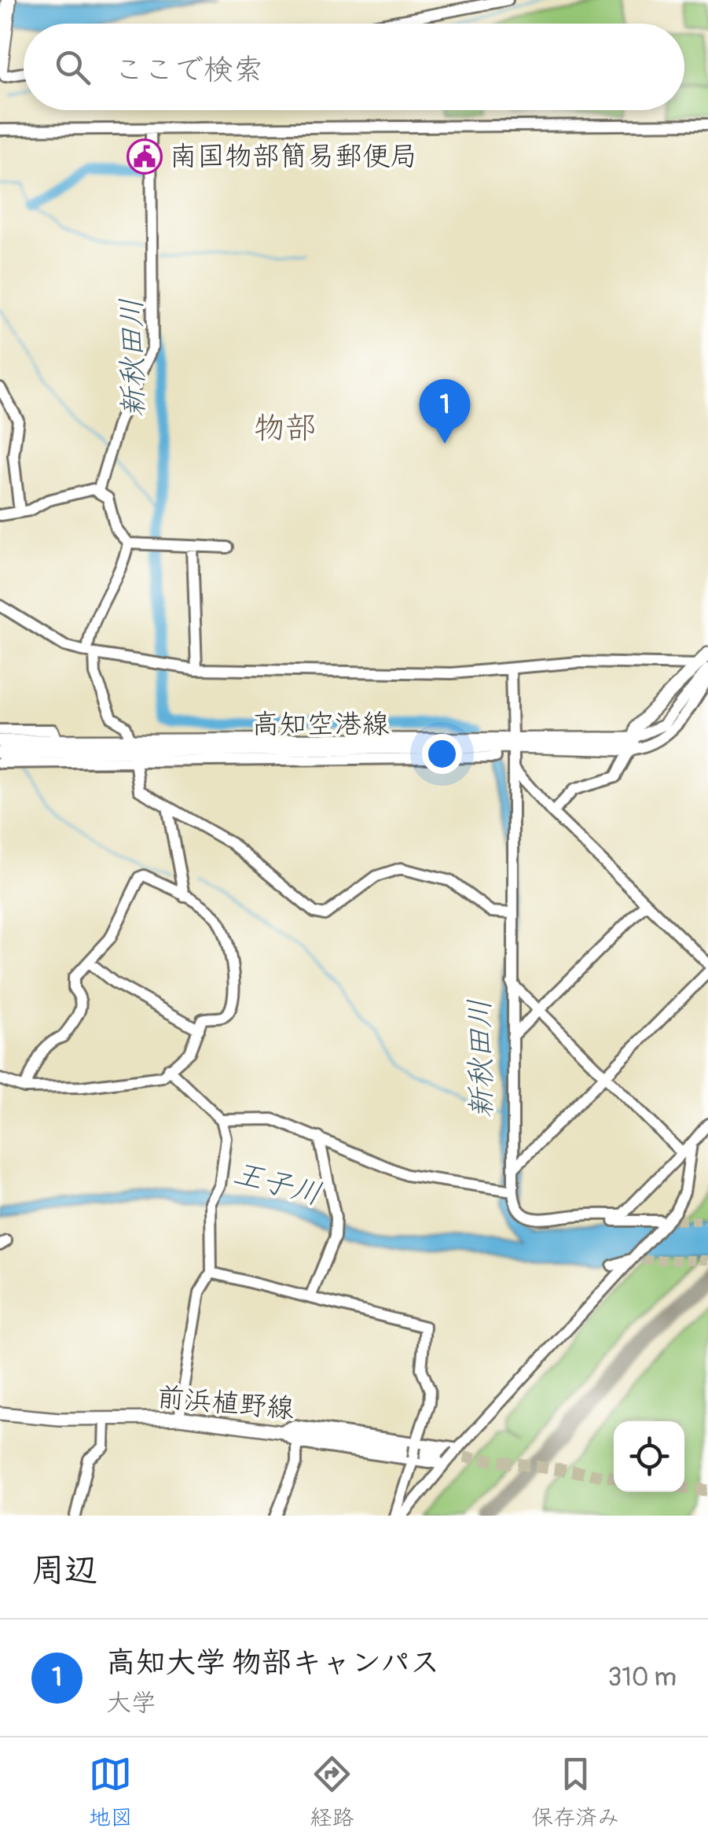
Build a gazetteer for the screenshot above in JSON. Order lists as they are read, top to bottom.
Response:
{
  "streets": {
    "main road": ["高知空港線", "前浜植野線"]
  },
  "districts": ["物部"],
  "water": ["新秋田川", "王子川"],
  "places": {
    "public building": ["南国物部簡易郵便局"]
  },
  "page": {
    "search": "ここで検索",
    "pins": "1",
    "heading": "周辺",
    "list": [
      {
        "mark": "1",
        "name": "高知大学 物部キャンパス",
        "note": "大学",
        "value": "310 m"
      }
    ],
    "nav": ["地図", "経路", "保存済み"]
  }
}
